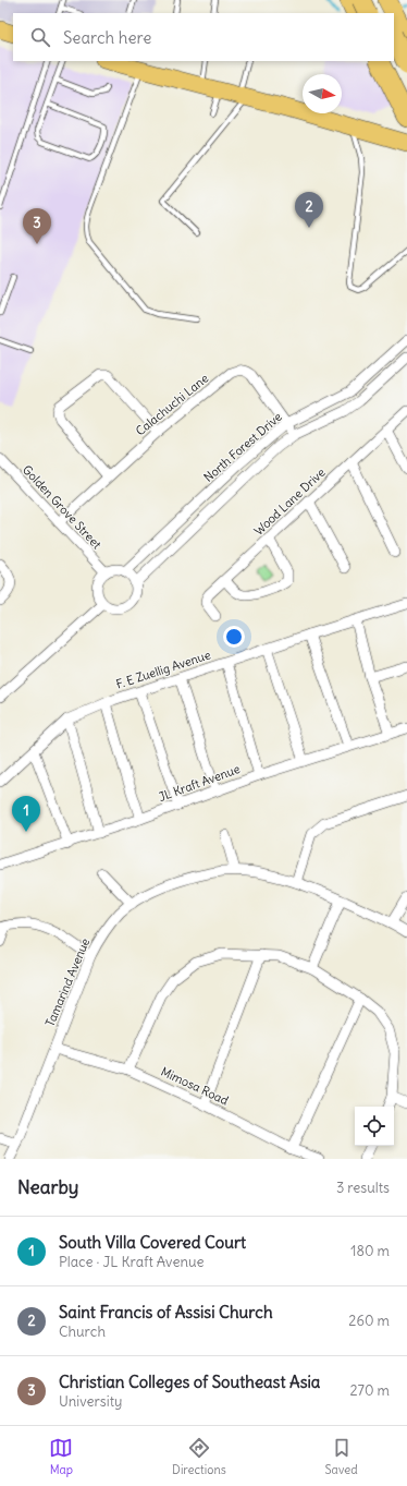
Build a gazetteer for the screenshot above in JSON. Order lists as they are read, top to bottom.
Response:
{
  "streets": {
    "street": [
      "Calachuchi Lane",
      "North Forest Drive",
      "Wood Lane Drive",
      "Golden Grove Street",
      "F. E Zuellig Avenue",
      "JL Kraft Avenue",
      "Tamarind Avenue",
      "Mimosa Road"
    ]
  },
  "crossings": [
    ["Calachuchi Lane", "North Forest Drive"],
    ["Calachuchi Lane", "Golden Grove Street"],
    ["North Forest Drive", "Golden Grove Street"],
    ["Tamarind Avenue", "Mimosa Road"]
  ],
  "north": "right",
  "page": {
    "search": "Search here",
    "pins": ["2", "3", "1"],
    "heading": ["Nearby", "3 results"],
    "list": [
      {
        "mark": "1",
        "name": "South Villa Covered Court",
        "note": "Place · JL Kraft Avenue",
        "value": "180 m"
      },
      {
        "mark": "2",
        "name": "Saint Francis of Assisi Church",
        "note": "Church",
        "value": "260 m"
      },
      {
        "mark": "3",
        "name": "Christian Colleges of Southeast Asia",
        "note": "University",
        "value": "270 m"
      }
    ],
    "nav": ["Map", "Directions", "Saved"]
  }
}
